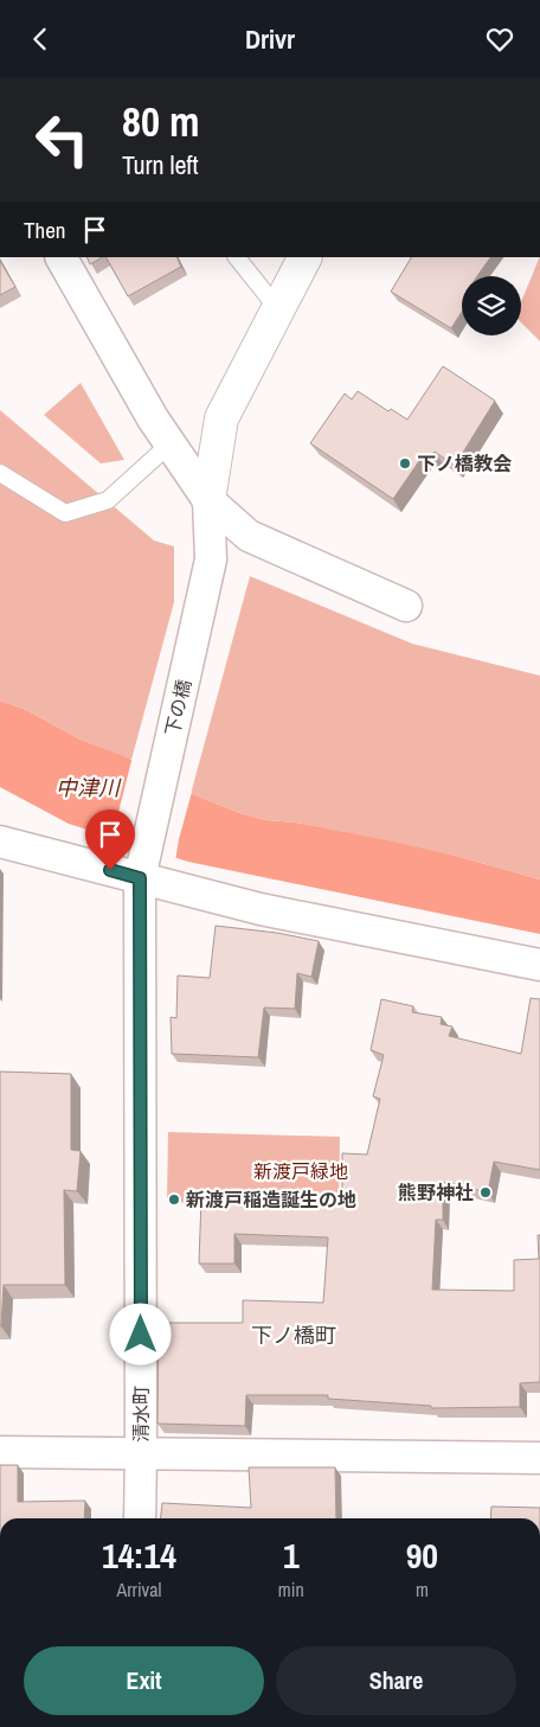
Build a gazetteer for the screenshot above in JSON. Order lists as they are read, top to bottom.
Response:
{
  "streets": {
    "street": ["下の橋", "清水町"]
  },
  "crossings": [
    ["下の橋", "清水町"]
  ],
  "districts": ["下ノ橋町"],
  "water": ["中津川"],
  "parks": ["新渡戸緑地"],
  "places": ["下ノ橋教会", "熊野神社", "新渡戸稲造誕生の地"],
  "page": {
    "header": "Drivr",
    "turn": ["80 m", "Turn left"],
    "then": "Then",
    "eta": [
      "14:14",
      "Arrival",
      "1",
      "min",
      "90",
      "m"
    ],
    "buttons": ["Exit", "Share"]
  }
}
